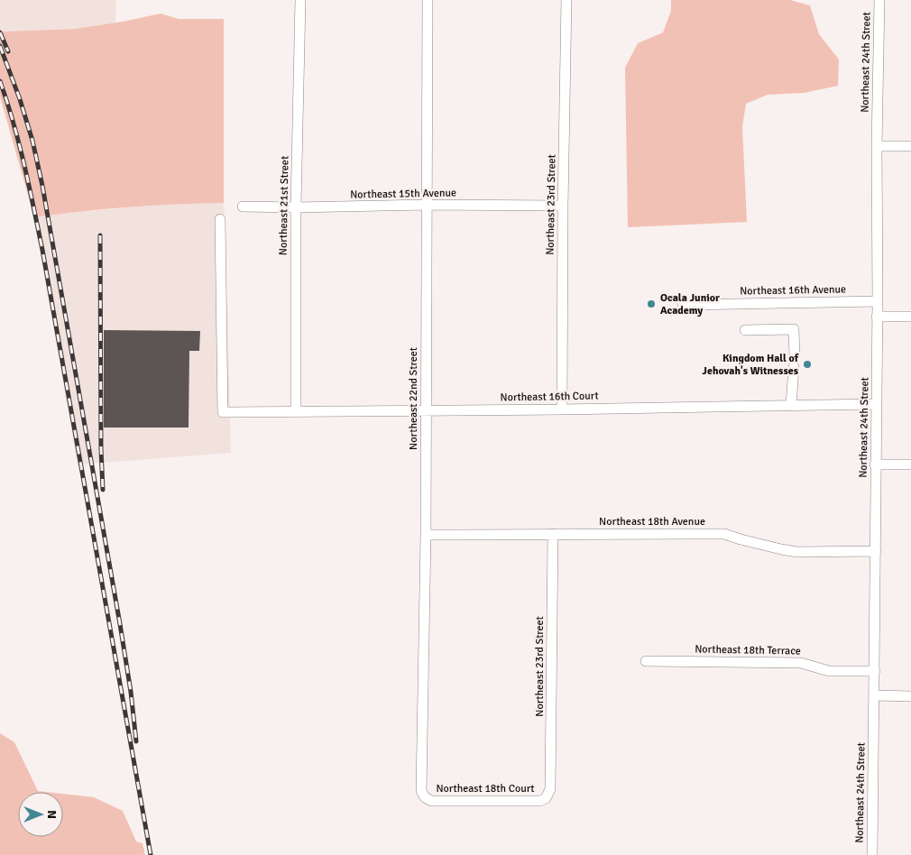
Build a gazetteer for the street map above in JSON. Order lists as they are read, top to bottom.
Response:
{
  "streets": {
    "street": [
      "Northeast 24th Street",
      "Northeast 15th Avenue",
      "Northeast 23rd Street",
      "Northeast 21st Street",
      "Northeast 16th Avenue",
      "Northeast 16th Court",
      "Northeast 22nd Street",
      "Northeast 18th Avenue",
      "Northeast 18th Terrace",
      "Northeast 18th Court"
    ]
  },
  "crossings": [
    ["Northeast 24th Street", "Northeast 16th Avenue"],
    ["Northeast 24th Street", "Northeast 16th Court"],
    ["Northeast 24th Street", "Northeast 18th Avenue"],
    ["Northeast 24th Street", "Northeast 18th Terrace"],
    ["Northeast 15th Avenue", "Northeast 23rd Street"],
    ["Northeast 15th Avenue", "Northeast 21st Street"],
    ["Northeast 15th Avenue", "Northeast 22nd Street"],
    ["Northeast 23rd Street", "Northeast 16th Court"],
    ["Northeast 23rd Street", "Northeast 18th Avenue"],
    ["Northeast 23rd Street", "Northeast 18th Court"],
    ["Northeast 21st Street", "Northeast 16th Court"],
    ["Northeast 16th Court", "Northeast 22nd Street"],
    ["Northeast 22nd Street", "Northeast 18th Avenue"],
    ["Northeast 22nd Street", "Northeast 18th Court"]
  ],
  "places": ["Ocala Junior Academy", "Kingdom Hall of Jehovah's Witnesses"],
  "north": "right"
}
